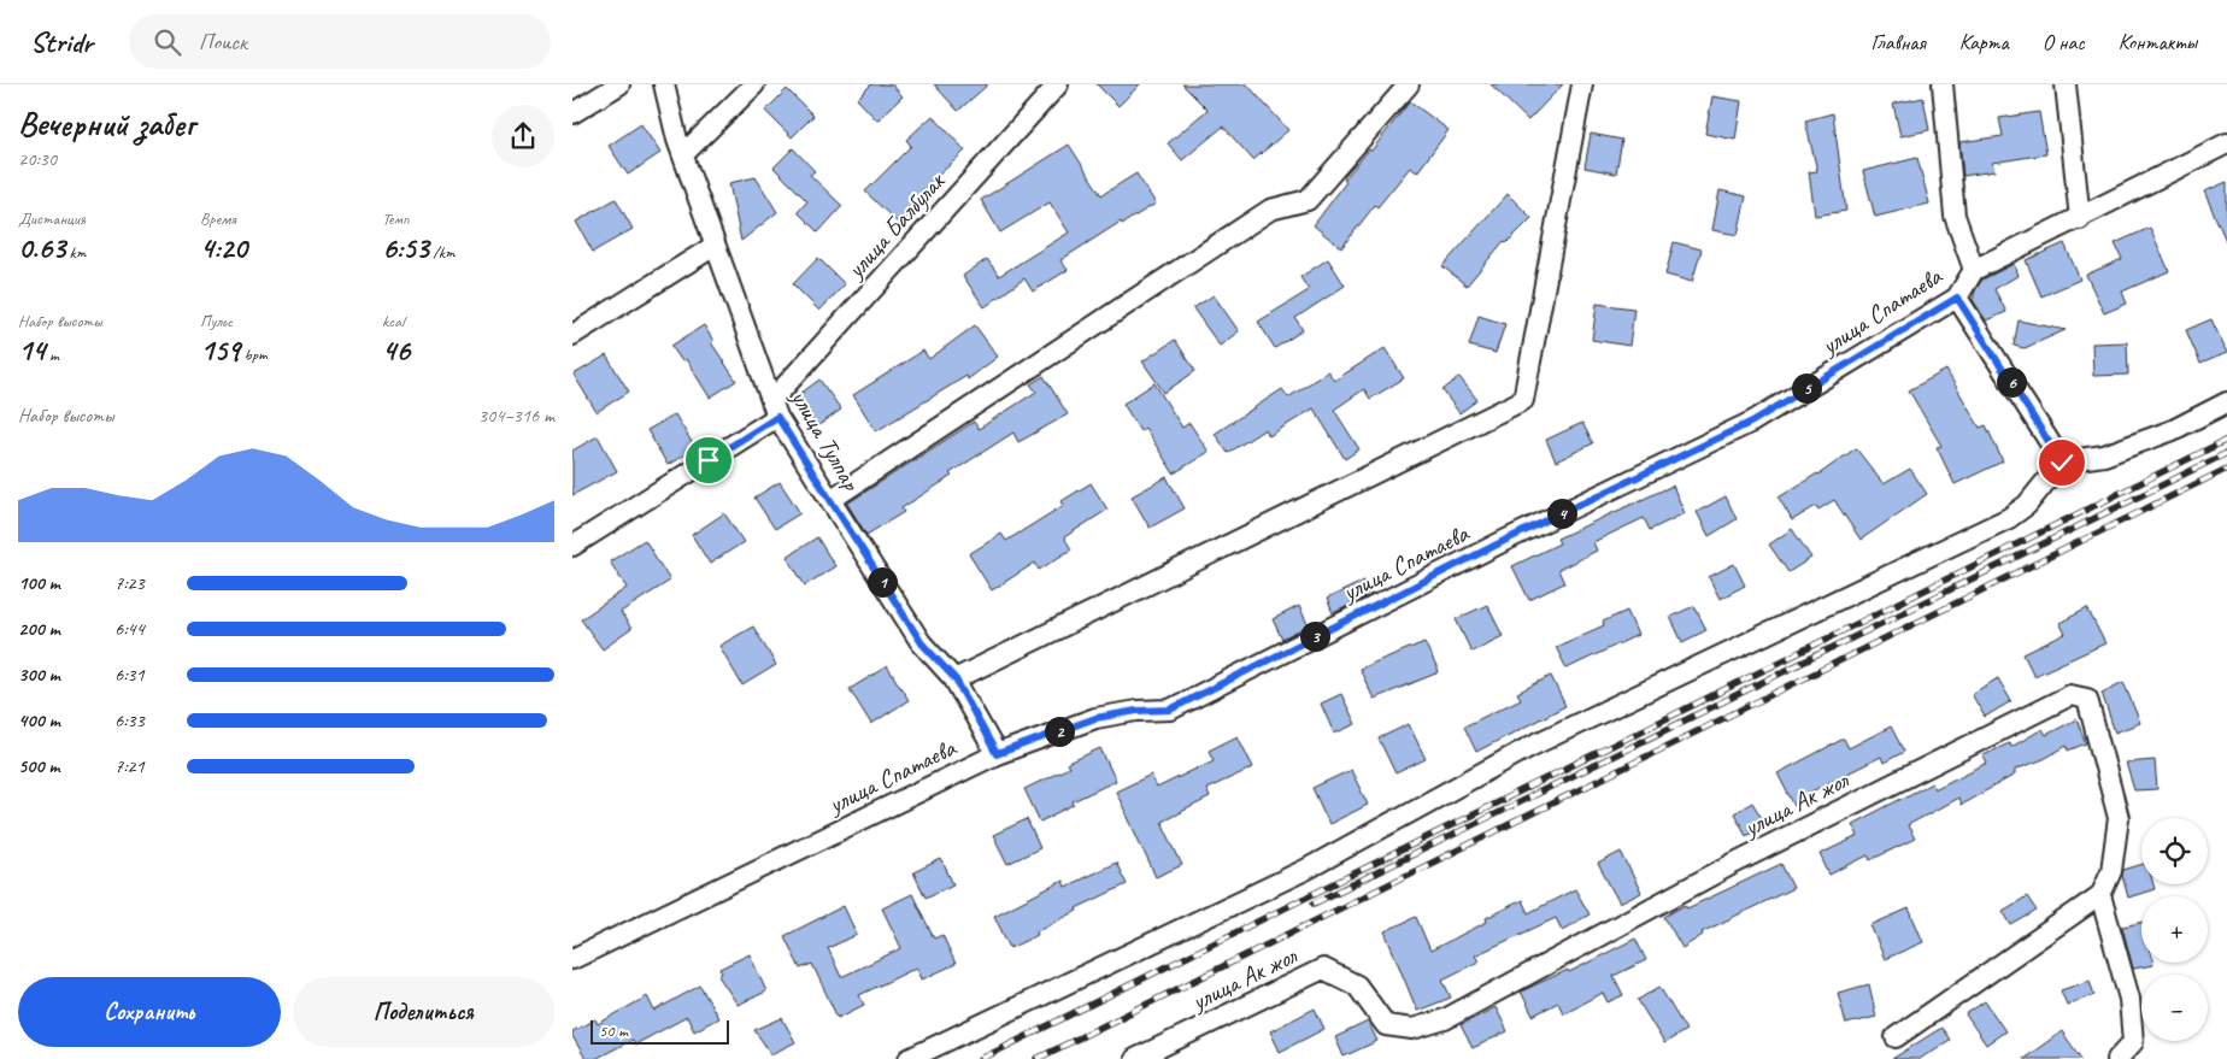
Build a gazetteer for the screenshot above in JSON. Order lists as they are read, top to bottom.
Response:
{
  "streets": {
    "street": [
      "улица Балбулак",
      "улица Спатаева",
      "улица Тулпар",
      "улица Ак жол"
    ]
  },
  "crossings": [
    ["улица Балбулак", "улица Тулпар"],
    ["улица Спатаева", "улица Тулпар"]
  ],
  "scale_bar": "50 m",
  "page": {
    "header": "Stridr",
    "search": "Поиск",
    "nav": [
      "Главная",
      "Карта",
      "О нас",
      "Контакты"
    ],
    "heading": ["Вечерний забег", "20:30"],
    "stats": [
      ["Дистанция", "0.63 km"],
      ["Время", "4:20"],
      ["Темп", "6:53 /km"],
      ["Набор высоты", "14 m"],
      ["Пульс", "159 bpm"],
      ["kcal", "46"]
    ],
    "pins": [
      "6",
      "5",
      "4",
      "1",
      "3",
      "2"
    ],
    "chart": ["Набор высоты", "304–316 m"],
    "list": [
      {
        "name": "100 m",
        "note": "7:23"
      },
      {
        "name": "200 m",
        "note": "6:44"
      },
      {
        "name": "300 m",
        "note": "6:31"
      },
      {
        "name": "400 m",
        "note": "6:33"
      },
      {
        "name": "500 m",
        "note": "7:21"
      }
    ],
    "map_buttons": ["+", "−"],
    "buttons": ["Сохранить", "Поделиться"],
    "scale": "50 m"
  }
}
